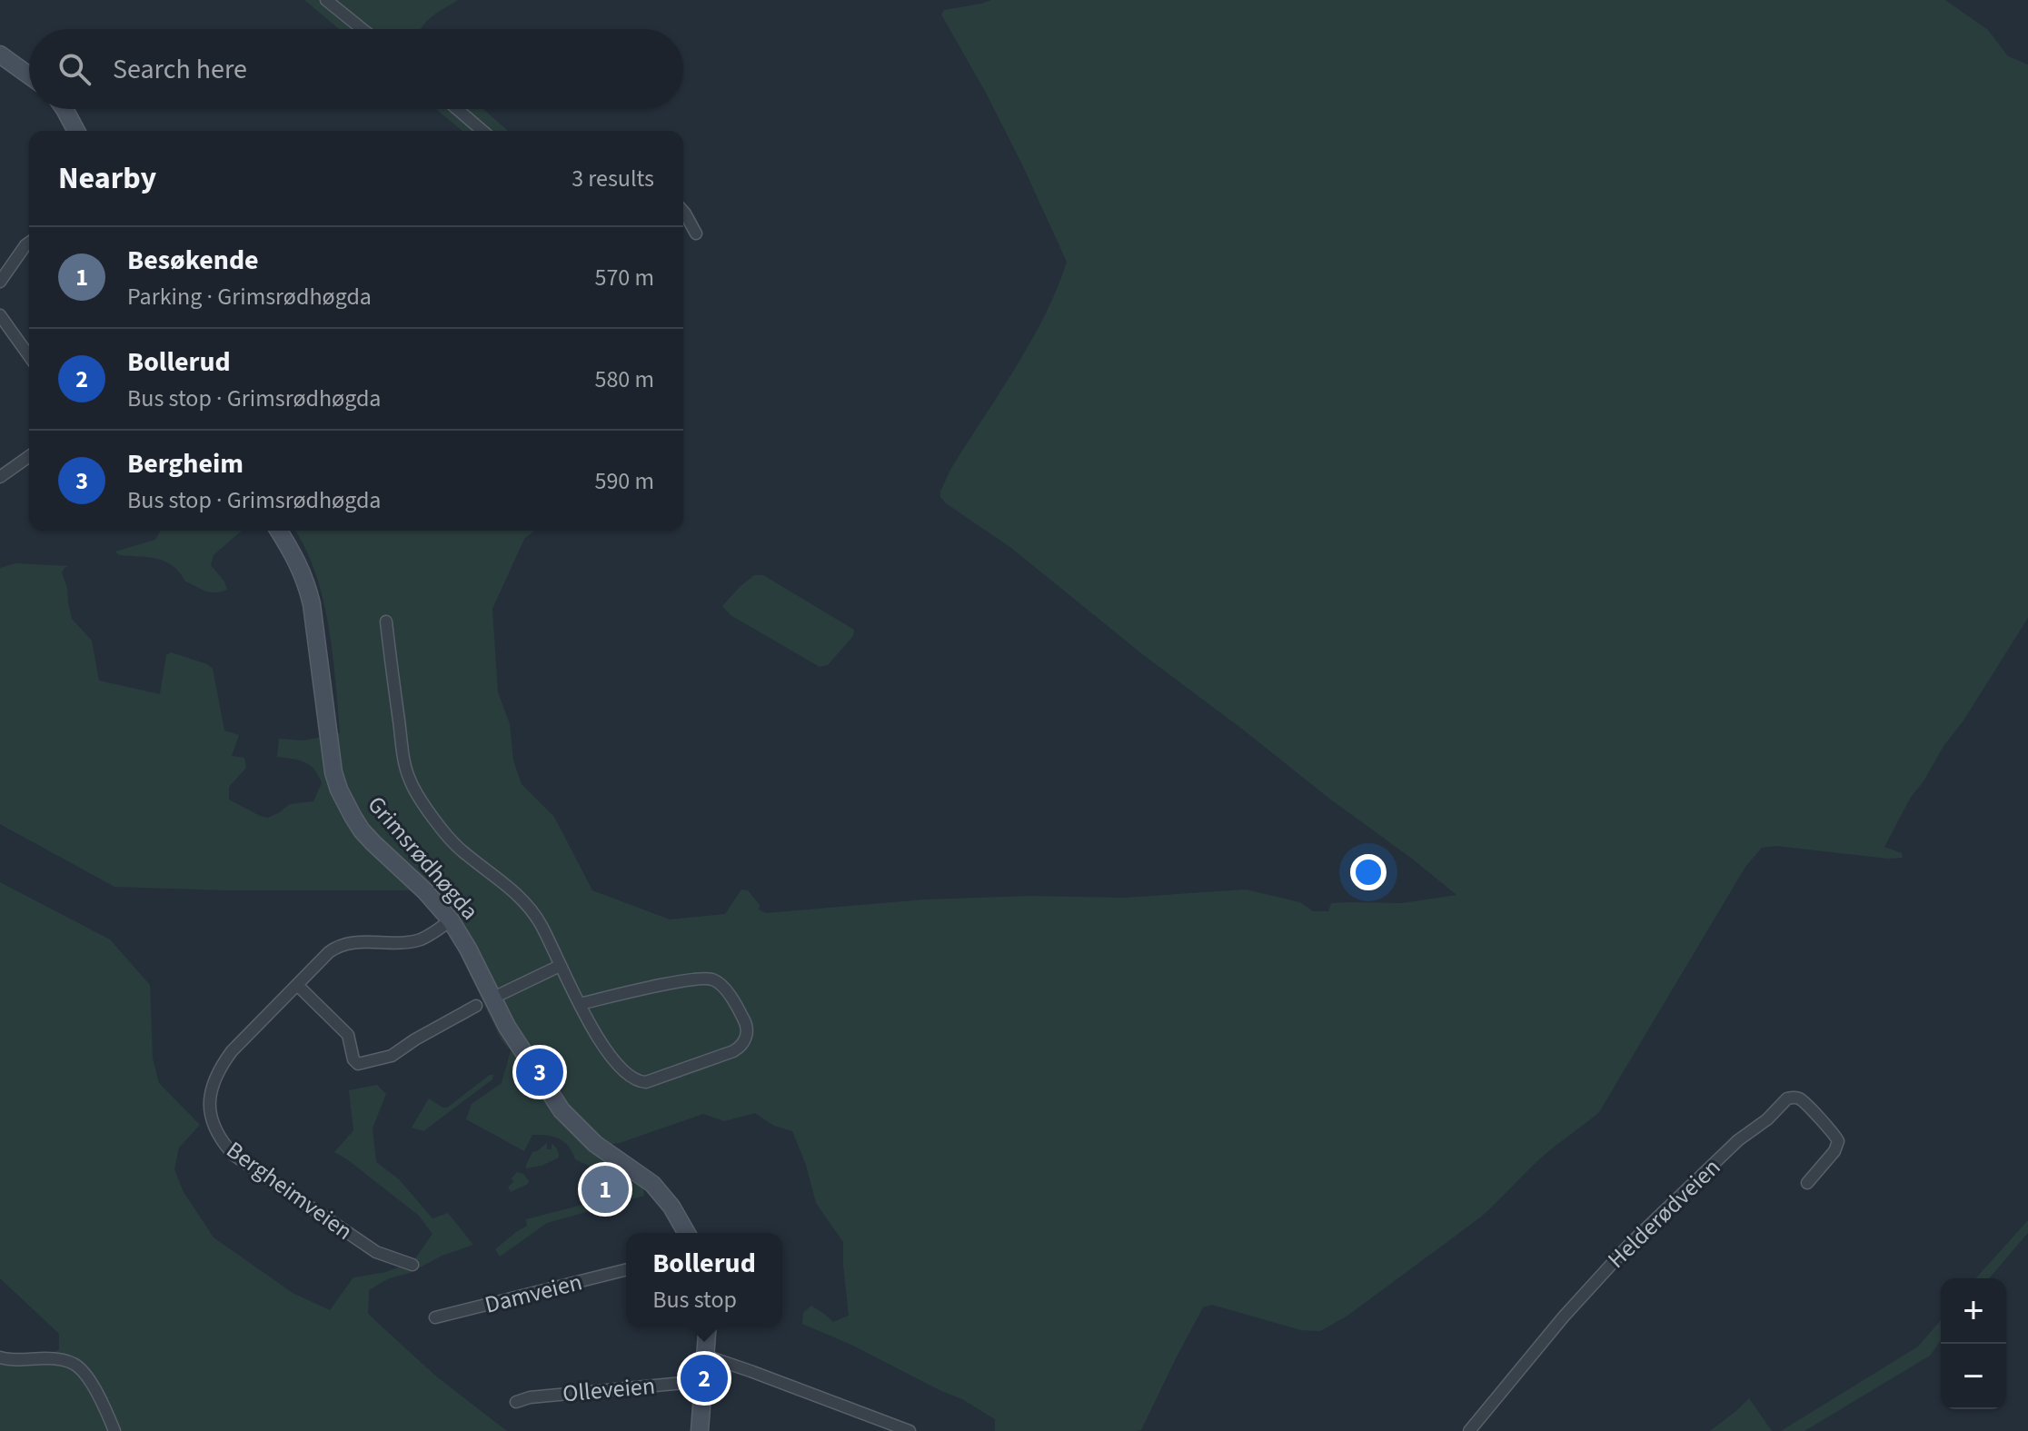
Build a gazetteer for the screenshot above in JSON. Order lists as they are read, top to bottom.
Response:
{
  "streets": {
    "main road": ["Grimsrødhøgda"],
    "street": [
      "Bergheimveien",
      "Helderødveien",
      "Damveien",
      "Olleveien"
    ]
  },
  "crossings": [
    ["Grimsrødhøgda", "Bergheimveien"]
  ],
  "page": {
    "search": "Search here",
    "heading": ["Nearby", "3 results"],
    "list": [
      {
        "mark": "1",
        "name": "Besøkende",
        "note": "Parking · Grimsrødhøgda",
        "value": "570 m"
      },
      {
        "mark": "2",
        "name": "Bollerud",
        "note": "Bus stop · Grimsrødhøgda",
        "value": "580 m"
      },
      {
        "mark": "3",
        "name": "Bergheim",
        "note": "Bus stop · Grimsrødhøgda",
        "value": "590 m"
      }
    ],
    "pins": ["3", "1", "2"],
    "popup": ["Bollerud", "Bus stop"],
    "map_buttons": ["+", "−"]
  }
}
